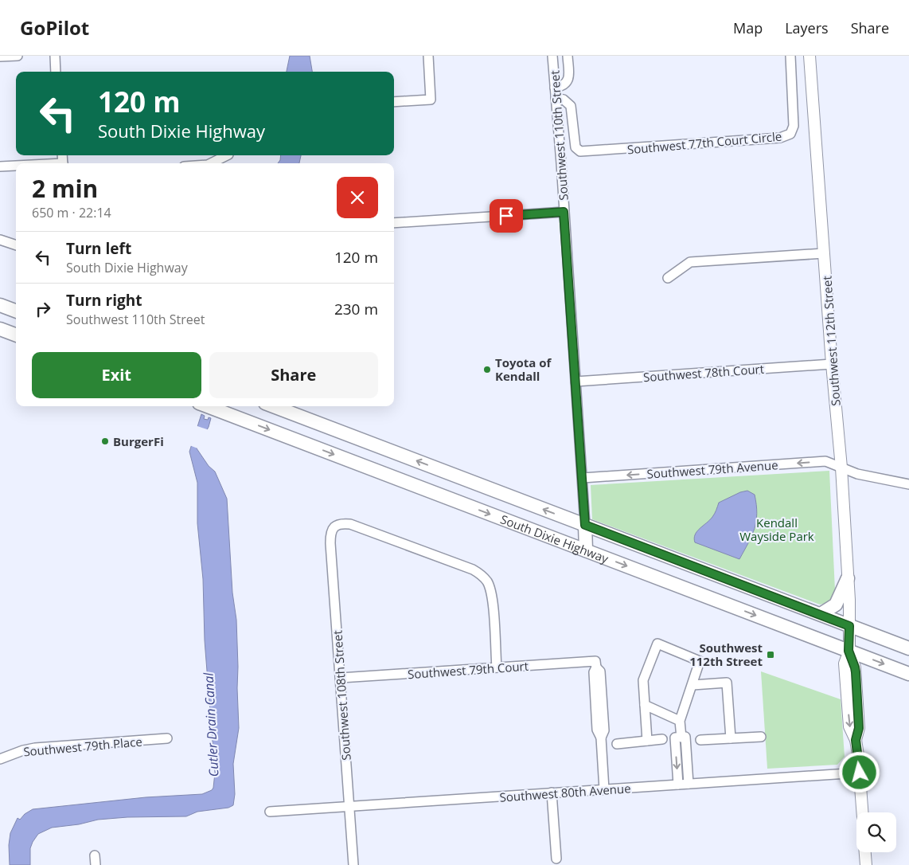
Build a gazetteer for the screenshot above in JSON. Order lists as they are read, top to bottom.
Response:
{
  "streets": {
    "highway": ["South Dixie Highway"],
    "main road": ["Southwest 112th Street"],
    "street": [
      "Southwest 110th Street",
      "Southwest 77th Court Circle",
      "Southwest 78th Court",
      "Southwest 79th Avenue",
      "Southwest 79th Court",
      "Southwest 108th Street",
      "Southwest 79th Place",
      "Southwest 80th Avenue"
    ]
  },
  "crossings": [
    ["Southwest 110th Street", "Southwest 78th Court"],
    ["Southwest 110th Street", "Southwest 79th Avenue"],
    ["Southwest 110th Street", "South Dixie Highway"],
    ["Southwest 112th Street", "Southwest 78th Court"],
    ["Southwest 112th Street", "Southwest 79th Avenue"],
    ["Southwest 112th Street", "South Dixie Highway"],
    ["Southwest 112th Street", "Southwest 80th Avenue"],
    ["Southwest 79th Court", "Southwest 108th Street"],
    ["Southwest 79th Court", "Southwest 80th Avenue"],
    ["Southwest 108th Street", "Southwest 80th Avenue"]
  ],
  "one_way": ["Southwest 79th Avenue"],
  "water": ["Cutler Drain Canal"],
  "parks": ["Kendall Wayside Park"],
  "places": {
    "other": ["Toyota of Kendall", "BurgerFi"],
    "transit": ["Southwest 112th Street"]
  },
  "page": {
    "header": "GoPilot",
    "nav": ["Map", "Layers", "Share"],
    "turn": ["120 m", "South Dixie Highway"],
    "heading": ["2 min", "650 m · 22:14"],
    "list": [
      {
        "name": "Turn left",
        "note": "South Dixie Highway",
        "value": "120 m"
      },
      {
        "name": "Turn right",
        "note": "Southwest 110th Street",
        "value": "230 m"
      }
    ],
    "buttons": ["Exit", "Share"]
  }
}
